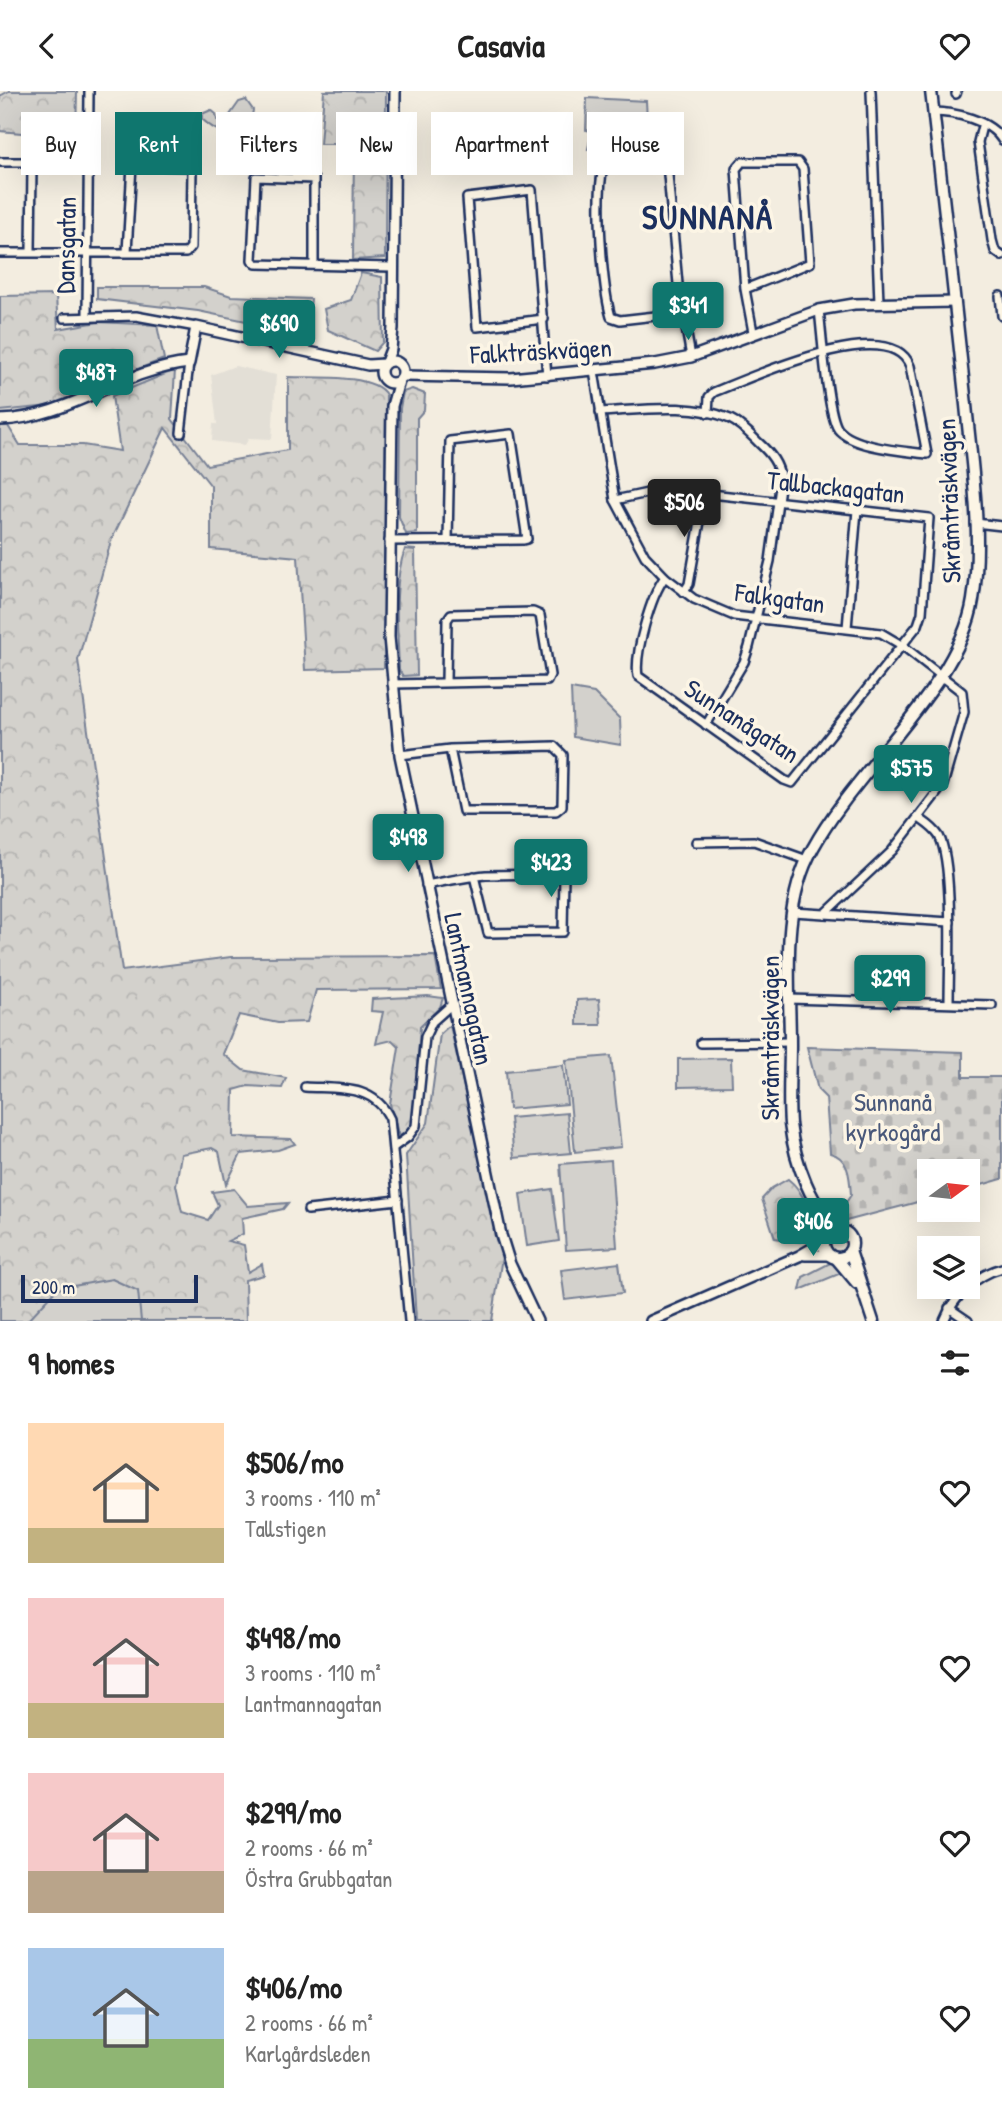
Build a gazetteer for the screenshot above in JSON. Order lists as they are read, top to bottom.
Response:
{
  "streets": {
    "main road": ["Skråmträskvägen"],
    "street": [
      "Dansgatan",
      "Falkträskvägen",
      "Tallbackagatan",
      "Falkgatan",
      "Sunnanågatan",
      "Lantmannagatan"
    ]
  },
  "crossings": [
    ["Falkträskvägen", "Skråmträskvägen"],
    ["Falkträskvägen", "Falkgatan"],
    ["Falkträskvägen", "Lantmannagatan"],
    ["Tallbackagatan", "Falkgatan"],
    ["Tallbackagatan", "Sunnanågatan"],
    ["Skråmträskvägen", "Falkgatan"],
    ["Falkgatan", "Sunnanågatan"]
  ],
  "districts": ["SUNNANÅ"],
  "parks": ["Sunnanå kyrkogård"],
  "scale_bar": "200 m",
  "north": "right",
  "page": {
    "header": "Casavia",
    "chip": [
      "Buy",
      "Rent",
      "Filters",
      "New",
      "Apartment",
      "House"
    ],
    "price": [
      "$341",
      "$690",
      "$487",
      "$506",
      "$575",
      "$498",
      "$423",
      "$299",
      "$406"
    ],
    "scale": "200 m",
    "heading": "9 homes",
    "list": [
      {
        "name": "$506/mo",
        "note": "3 rooms · 110 m² · Tallstigen"
      },
      {
        "name": "$498/mo",
        "note": "3 rooms · 110 m² · Lantmannagatan"
      },
      {
        "name": "$299/mo",
        "note": "2 rooms · 66 m² · Östra Grubbgatan"
      },
      {
        "name": "$406/mo",
        "note": "2 rooms · 66 m² · Karlgårdsleden"
      }
    ]
  }
}
